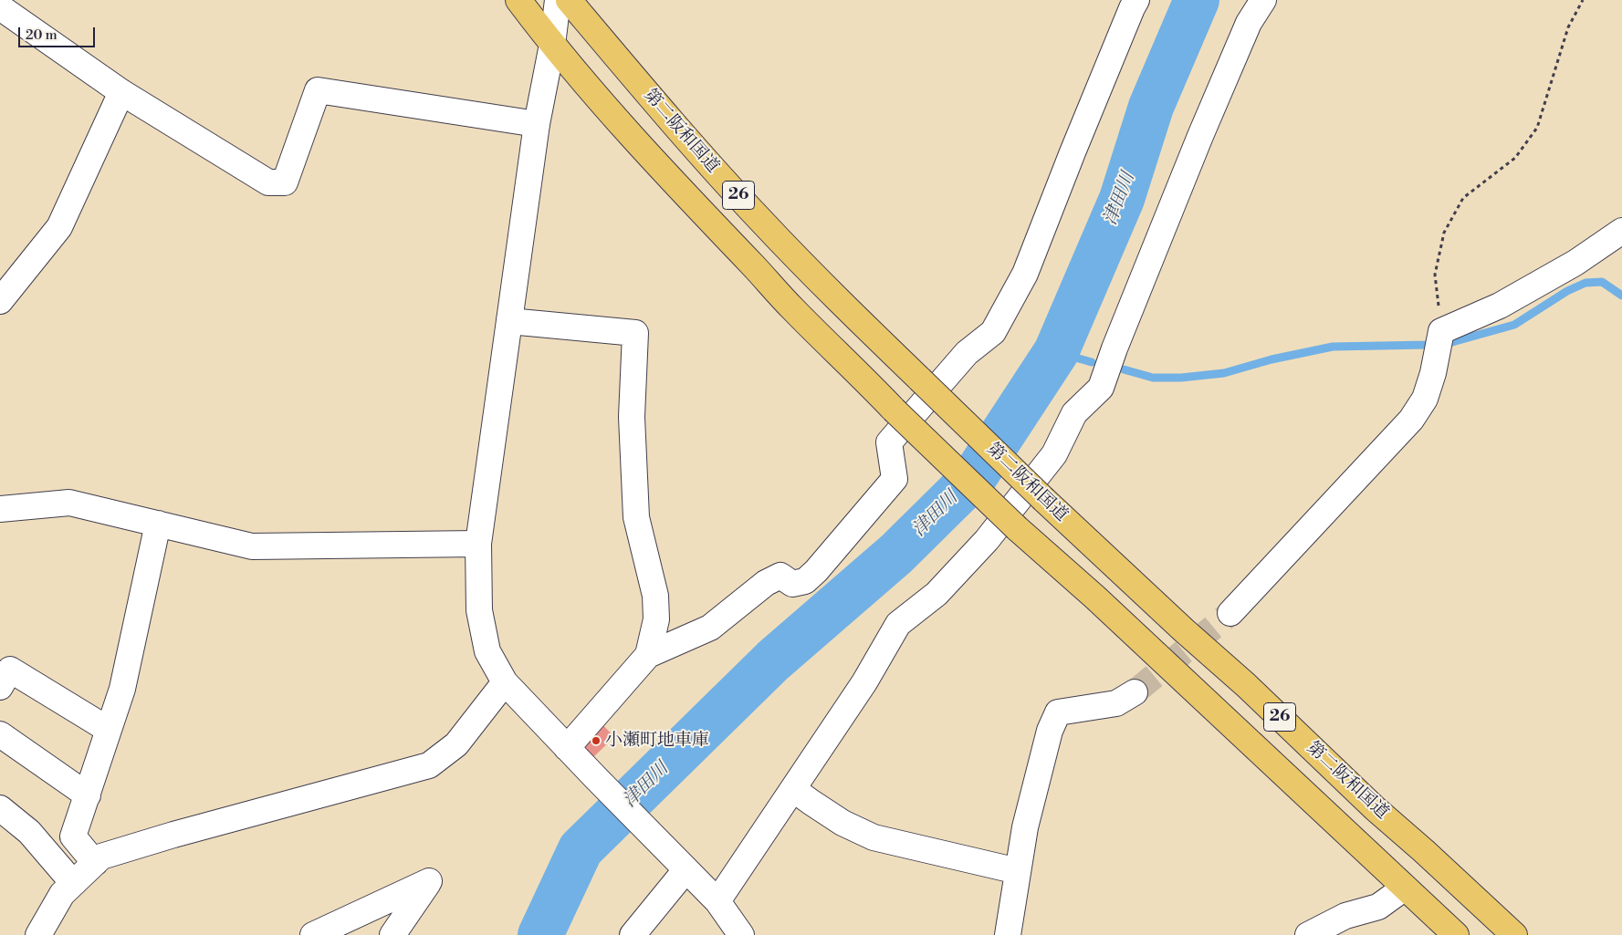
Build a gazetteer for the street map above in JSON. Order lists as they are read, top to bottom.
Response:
{
  "streets": {
    "highway": ["第二阪和国道", "26"]
  },
  "water": ["津田川"],
  "places": ["小瀬町地車庫"],
  "scale_bar": "20 m"
}
